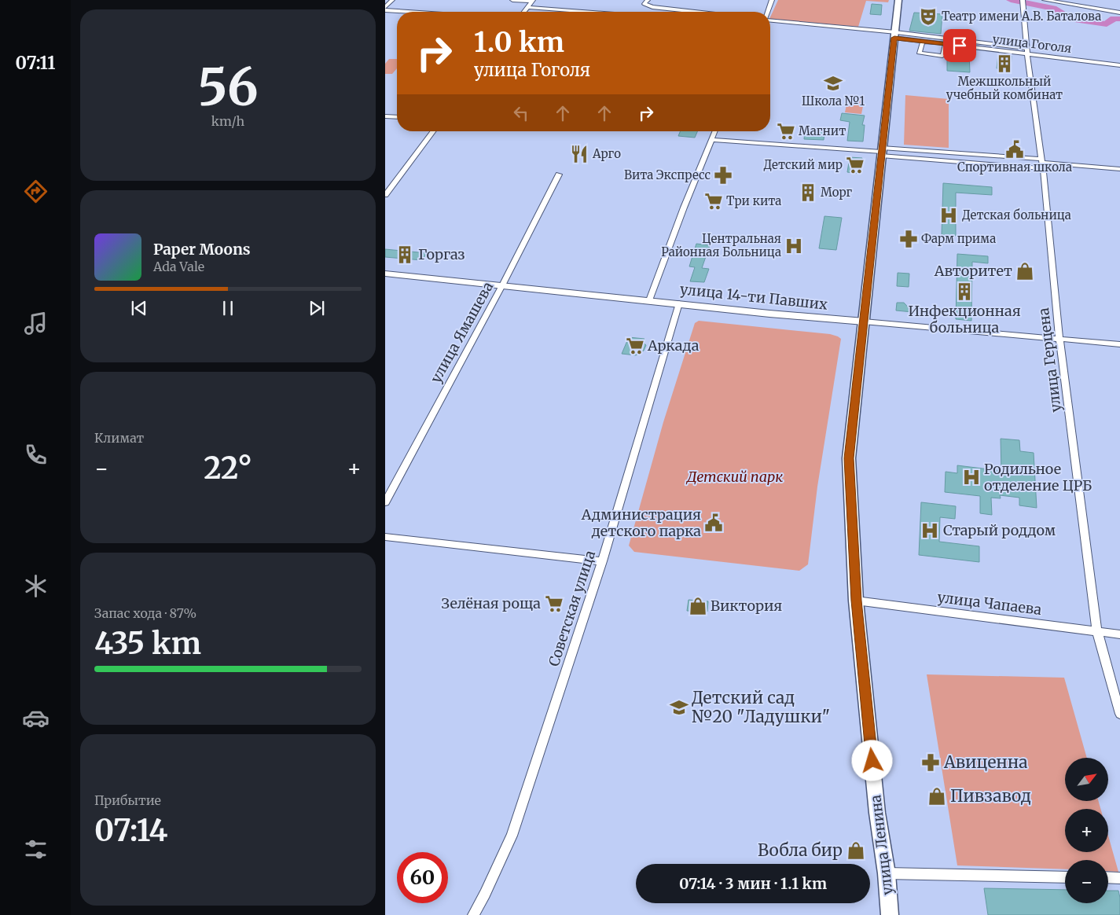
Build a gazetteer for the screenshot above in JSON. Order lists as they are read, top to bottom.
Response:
{
  "streets": {
    "main road": ["улица Ленина"],
    "street": [
      "улица Гоголя",
      "улица 14-ти Павших",
      "улица Ямашева",
      "улица Герцена",
      "улица Чапаева",
      "Советская улица"
    ]
  },
  "crossings": [
    ["улица Гоголя", "улица Герцена"],
    ["улица Гоголя", "улица Ленина"],
    ["улица 14-ти Павших", "улица Ямашева"],
    ["улица 14-ти Павших", "улица Герцена"],
    ["улица 14-ти Павших", "Советская улица"],
    ["улица 14-ти Павших", "улица Ленина"],
    ["улица Герцена", "улица Чапаева"],
    ["улица Чапаева", "улица Ленина"]
  ],
  "parks": ["Детский парк"],
  "places": {
    "theatre": ["Театр имени А.В. Баталова"],
    "building": [
      "Межшкольный учебный комбинат",
      "Морг",
      "Горгаз",
      "Инфекционная больница"
    ],
    "school or university": ["Школа №1", "Детский сад №20 \"Ладушки\""],
    "supermarket": [
      "Магнит",
      "Детский мир",
      "Три кита",
      "Аркада",
      "Зелёная роща"
    ],
    "public building": ["Спортивная школа", "Администрация детского парка"],
    "restaurant": ["Арго"],
    "pharmacy": ["Вита Экспресс", "Фарм прима", "Авиценна"],
    "hospital": [
      "Детская больница",
      "Центральная Районная Больница",
      "Родильное отделение ЦРБ",
      "Старый роддом"
    ],
    "shop": [
      "Авторитет",
      "Виктория",
      "Пивзавод",
      "Вобла бир"
    ]
  },
  "north": "top right",
  "page": {
    "tabs": "07:11",
    "tile": [
      ["56", "km/h"],
      "Климат",
      ["Запас хода · 87%", "435 km"],
      ["Прибытие", "07:14"]
    ],
    "turn": ["1.0 km", "улица Гоголя"],
    "song": ["Paper Moons", "Ada Vale"],
    "heat": ["−", "22°", "+"],
    "map_buttons": ["+", "−"],
    "limit": "60",
    "trip": "07:14 · 3 мин · 1.1 km"
  }
}
